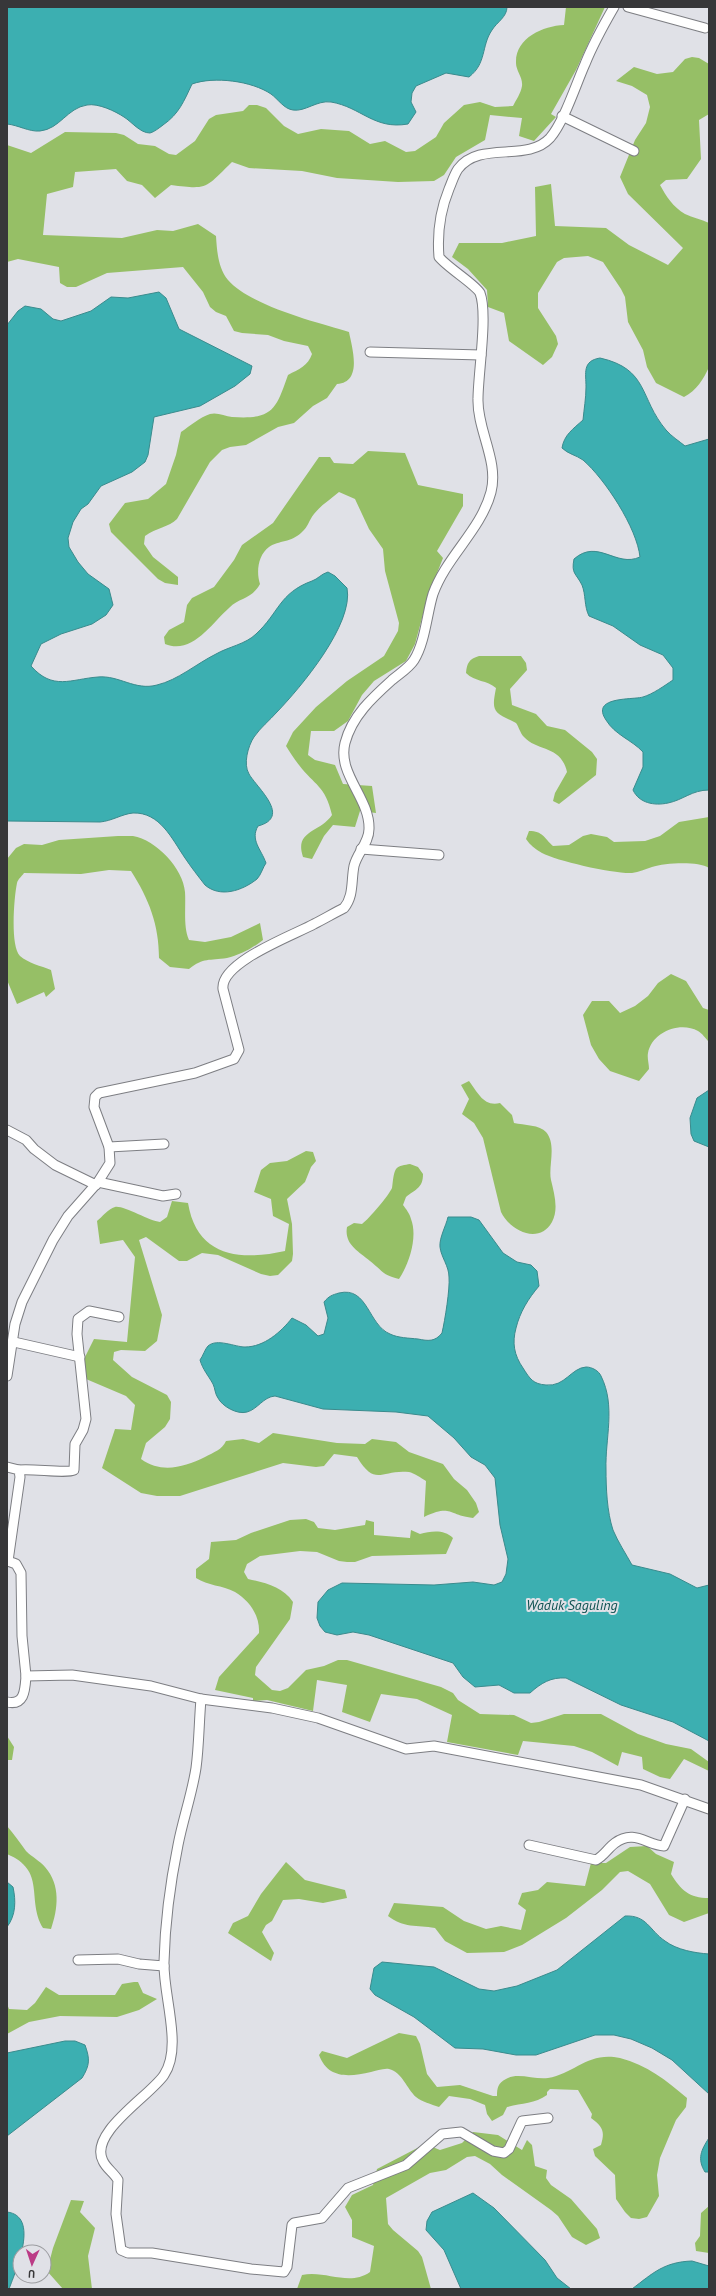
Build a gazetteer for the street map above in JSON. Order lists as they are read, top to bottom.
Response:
{
  "water": ["Waduk Saguling"],
  "north": "bottom"
}
